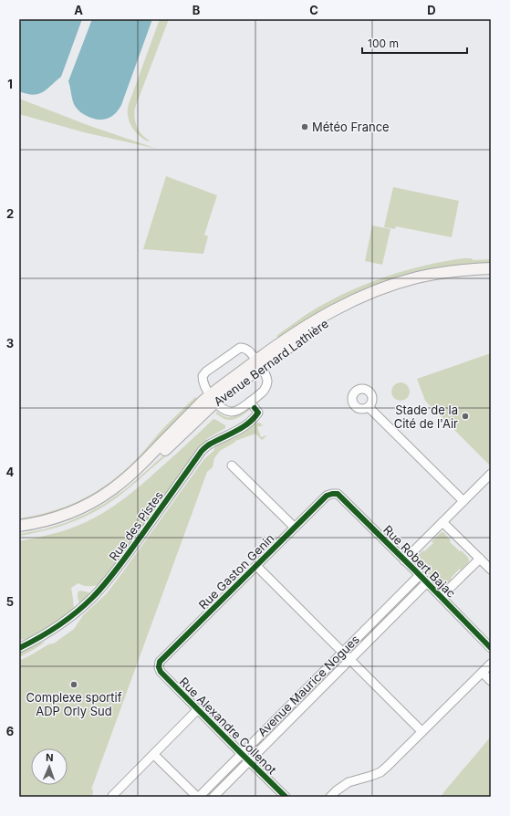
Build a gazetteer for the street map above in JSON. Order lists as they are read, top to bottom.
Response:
{
  "streets": {
    "main road": ["Avenue Bernard Lathière"],
    "street": [
      "Rue des Pistes",
      "Rue Robert Bajac",
      "Rue Gaston Genin",
      "Avenue Maurice Nogues",
      "Rue Alexandre Collenot"
    ]
  },
  "crossings": [
    ["Rue Robert Bajac", "Rue Gaston Genin"],
    ["Rue Robert Bajac", "Avenue Maurice Nogues"],
    ["Rue Gaston Genin", "Rue Alexandre Collenot"],
    ["Avenue Maurice Nogues", "Rue Alexandre Collenot"]
  ],
  "places": ["Météo France", "Stade de la Cité de l'Air", "Complexe sportif ADP Orly Sud"],
  "scale_bar": "100 m",
  "north": "top",
  "grid": {
    "columns": [
      "A",
      "B",
      "C",
      "D"
    ],
    "rows": [
      "1",
      "2",
      "3",
      "4",
      "5",
      "6"
    ]
  }
}
